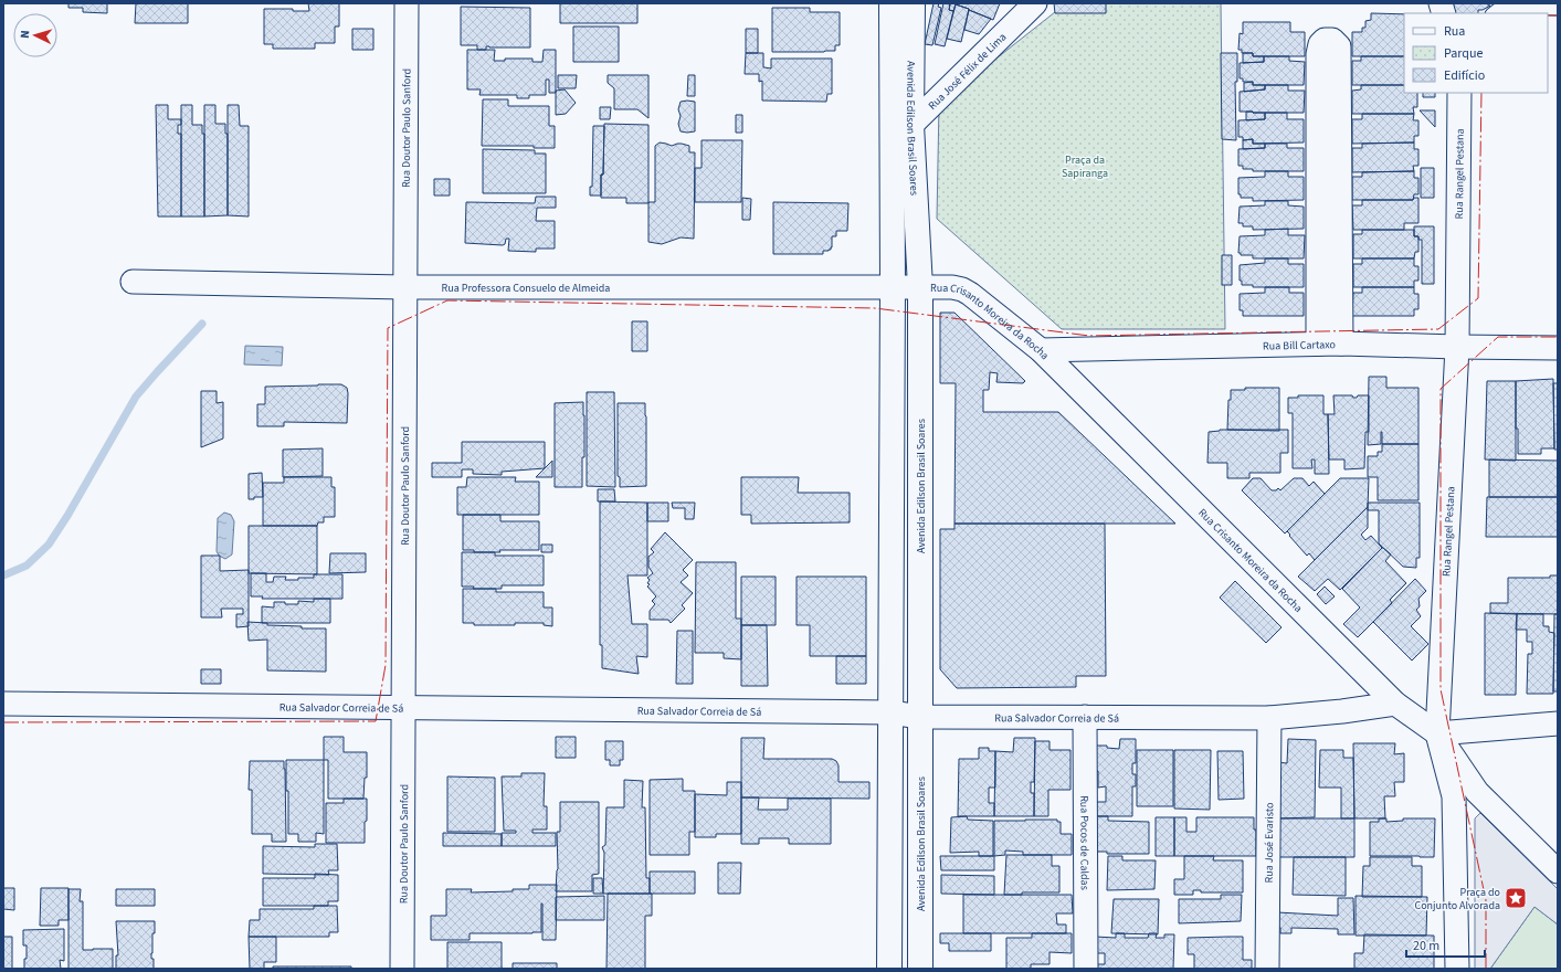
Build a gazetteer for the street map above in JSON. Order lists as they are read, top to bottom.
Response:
{
  "streets": {
    "main road": ["Avenida Edilson Brasil Soares"],
    "street": [
      "Rua José Félix de Lima",
      "Rua Doutor Paulo Sanford",
      "Rua Rangel Pestana",
      "Rua Professora Consuelo de Almeida",
      "Rua Crisanto Moreira da Rocha",
      "Rua Bill Cartaxo",
      "Rua Salvador Correia de Sá",
      "Rua Pocos de Caldas",
      "Rua José Evaristo"
    ]
  },
  "crossings": [
    ["Rua José Félix de Lima", "Avenida Edilson Brasil Soares"],
    ["Rua Doutor Paulo Sanford", "Rua Professora Consuelo de Almeida"],
    ["Rua Doutor Paulo Sanford", "Rua Salvador Correia de Sá"],
    ["Avenida Edilson Brasil Soares", "Rua Professora Consuelo de Almeida"],
    ["Avenida Edilson Brasil Soares", "Rua Crisanto Moreira da Rocha"],
    ["Avenida Edilson Brasil Soares", "Rua Salvador Correia de Sá"],
    ["Rua Rangel Pestana", "Rua Crisanto Moreira da Rocha"],
    ["Rua Rangel Pestana", "Rua Bill Cartaxo"],
    ["Rua Professora Consuelo de Almeida", "Rua Crisanto Moreira da Rocha"],
    ["Rua Crisanto Moreira da Rocha", "Rua Bill Cartaxo"],
    ["Rua Crisanto Moreira da Rocha", "Rua Salvador Correia de Sá"],
    ["Rua Salvador Correia de Sá", "Rua Pocos de Caldas"],
    ["Rua Salvador Correia de Sá", "Rua José Evaristo"]
  ],
  "parks": ["Praça da Sapiranga"],
  "places": {
    "place": ["Praça do Conjunto Alvorada"]
  },
  "legend": ["Rua", "Parque", "Edifício"],
  "scale_bar": "20 m",
  "north": "left"
}
